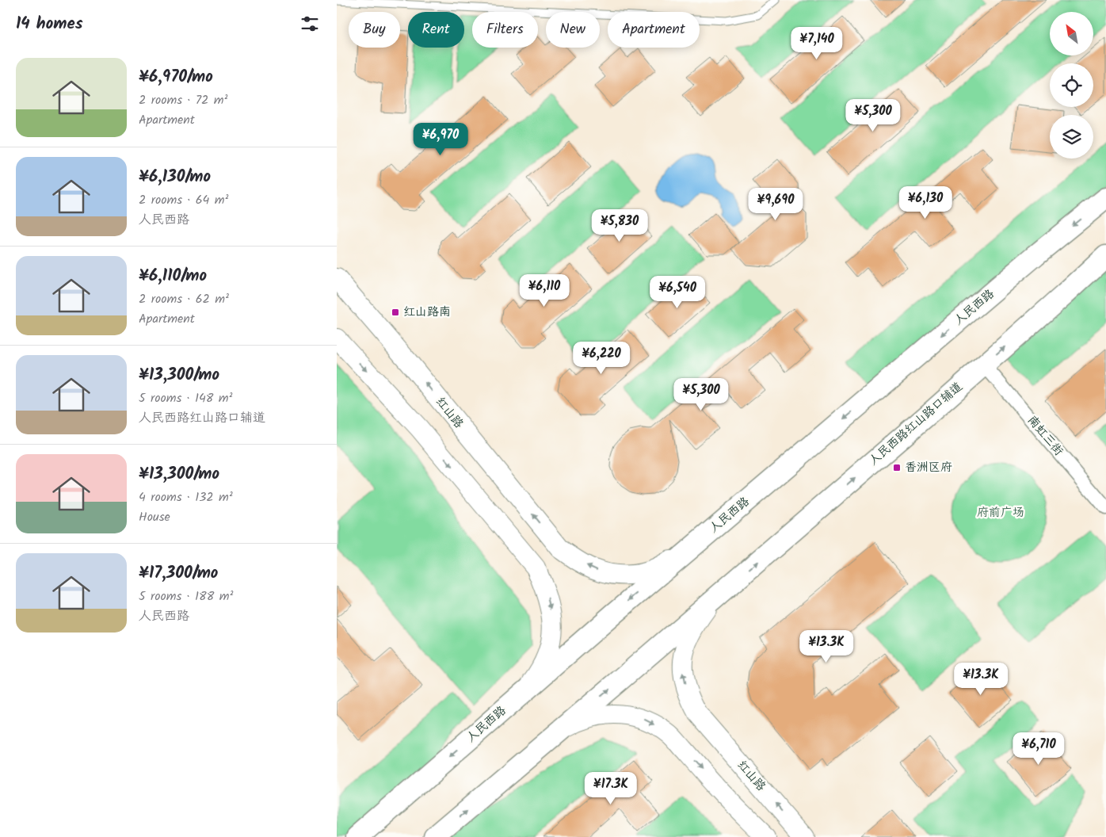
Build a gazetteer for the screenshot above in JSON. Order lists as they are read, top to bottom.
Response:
{
  "streets": {
    "main road": ["人民西路", "红山路", "人民西路红山路口辅道"],
    "street": ["南虹三街"]
  },
  "crossings": [
    ["人民西路", "红山路"],
    ["红山路", "人民西路红山路口辅道"],
    ["人民西路红山路口辅道", "南虹三街"]
  ],
  "one_way": ["红山路", "人民西路红山路口辅道"],
  "parks": ["府前广场"],
  "places": {
    "transit": ["红山路南", "香洲区府"]
  },
  "north": "top left",
  "page": {
    "heading": "14 homes",
    "chip": [
      "Buy",
      "Rent",
      "Filters",
      "New",
      "Apartment"
    ],
    "price": [
      "¥7,140",
      "¥5,300",
      "¥6,970",
      "¥6,130",
      "¥9,690",
      "¥5,830",
      "¥6,110",
      "¥6,540",
      "¥6,220",
      "¥5,300",
      "¥13.3K",
      "¥13.3K",
      "¥6,710",
      "¥17.3K"
    ],
    "list": [
      {
        "name": "¥6,970/mo",
        "note": "2 rooms · 72 m² · Apartment"
      },
      {
        "name": "¥6,130/mo",
        "note": "2 rooms · 64 m² · 人民西路"
      },
      {
        "name": "¥6,110/mo",
        "note": "2 rooms · 62 m² · Apartment"
      },
      {
        "name": "¥13,300/mo",
        "note": "5 rooms · 148 m² · 人民西路红山路口辅道"
      },
      {
        "name": "¥13,300/mo",
        "note": "4 rooms · 132 m² · House"
      },
      {
        "name": "¥17,300/mo",
        "note": "5 rooms · 188 m² · 人民西路"
      }
    ]
  }
}
